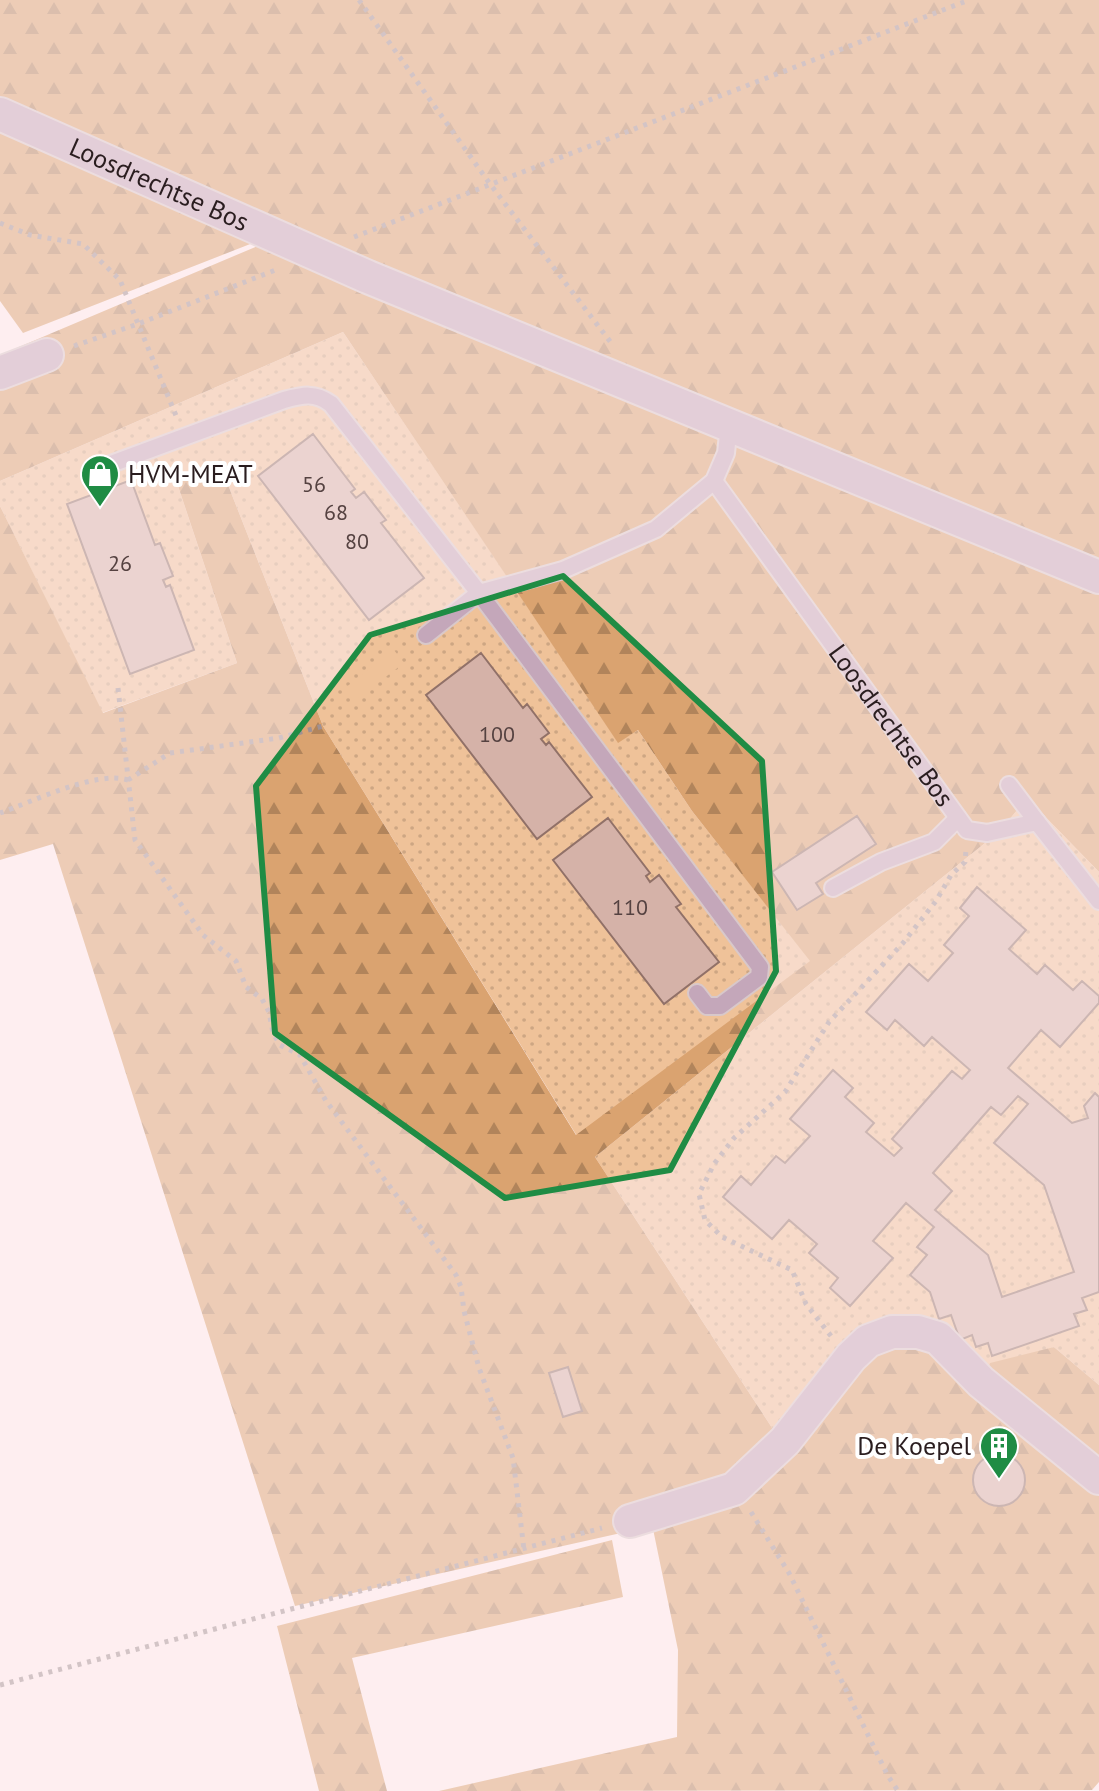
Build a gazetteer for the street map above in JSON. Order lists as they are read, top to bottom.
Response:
{
  "streets": {
    "street": ["Loosdrechtse Bos"]
  },
  "places": {
    "shop": ["HVM-MEAT"],
    "building": ["De Koepel"]
  },
  "house_numbers": [
    "56",
    "68",
    "80",
    "26",
    "100",
    "110"
  ]
}
